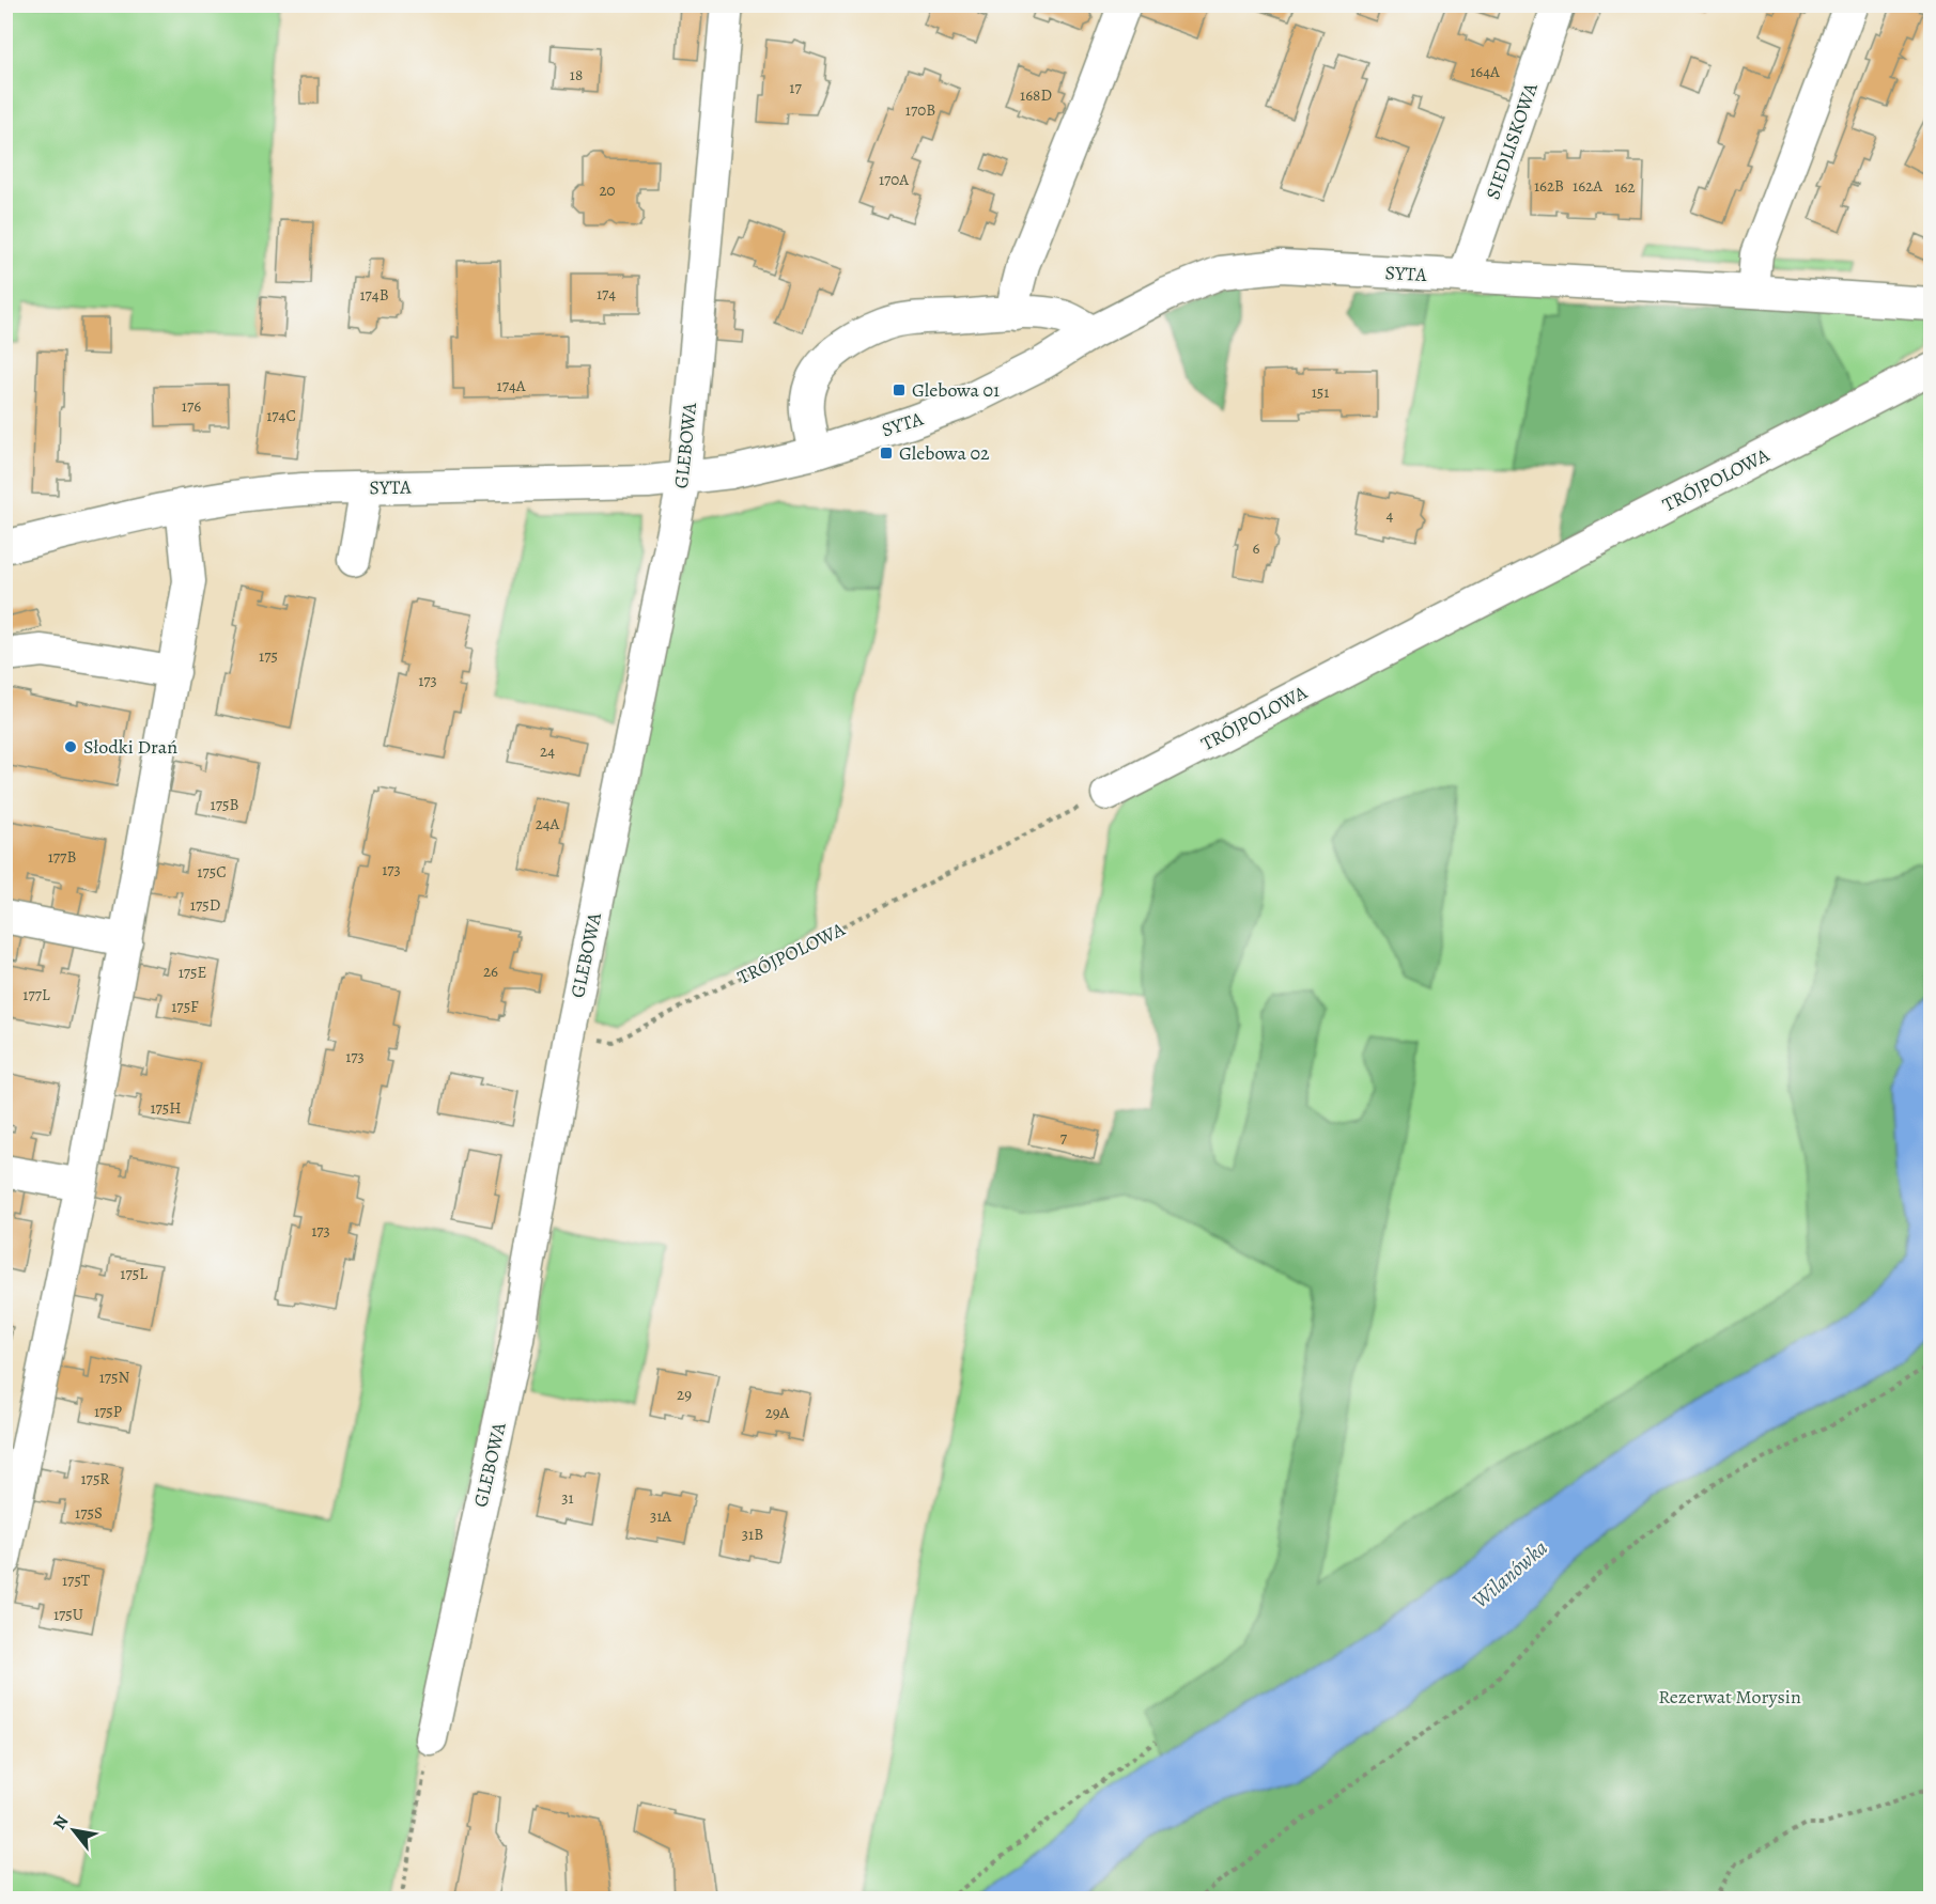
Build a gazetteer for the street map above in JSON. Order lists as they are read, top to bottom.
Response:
{
  "streets": {
    "street": [
      "SIEDLISKOWA",
      "SYTA",
      "GLEBOWA",
      "TRÓJPOLOWA"
    ]
  },
  "crossings": [
    ["SIEDLISKOWA", "SYTA"],
    ["SYTA", "GLEBOWA"],
    ["GLEBOWA", "TRÓJPOLOWA"]
  ],
  "water": ["Wilanówka"],
  "parks": ["Rezerwat Morysin"],
  "places": {
    "transit": ["Glebowa 01", "Glebowa 02"],
    "other": ["Słodki Drań"]
  },
  "house_numbers": [
    "164A",
    "18",
    "17",
    "168D",
    "170B",
    "170A",
    "162B",
    "162A",
    "162",
    "20",
    "174",
    "174B",
    "174A",
    "151",
    "176",
    "174C",
    "4",
    "6",
    "175",
    "173",
    "24",
    "175B",
    "24A",
    "177B",
    "173",
    "175C",
    "175D",
    "26",
    "175E",
    "177L",
    "175F",
    "173",
    "175H",
    "7",
    "173",
    "175L",
    "175N",
    "29",
    "175P",
    "29A",
    "175R",
    "31",
    "175S",
    "31A",
    "31B",
    "175T",
    "175U"
  ],
  "north": "top left"
}
